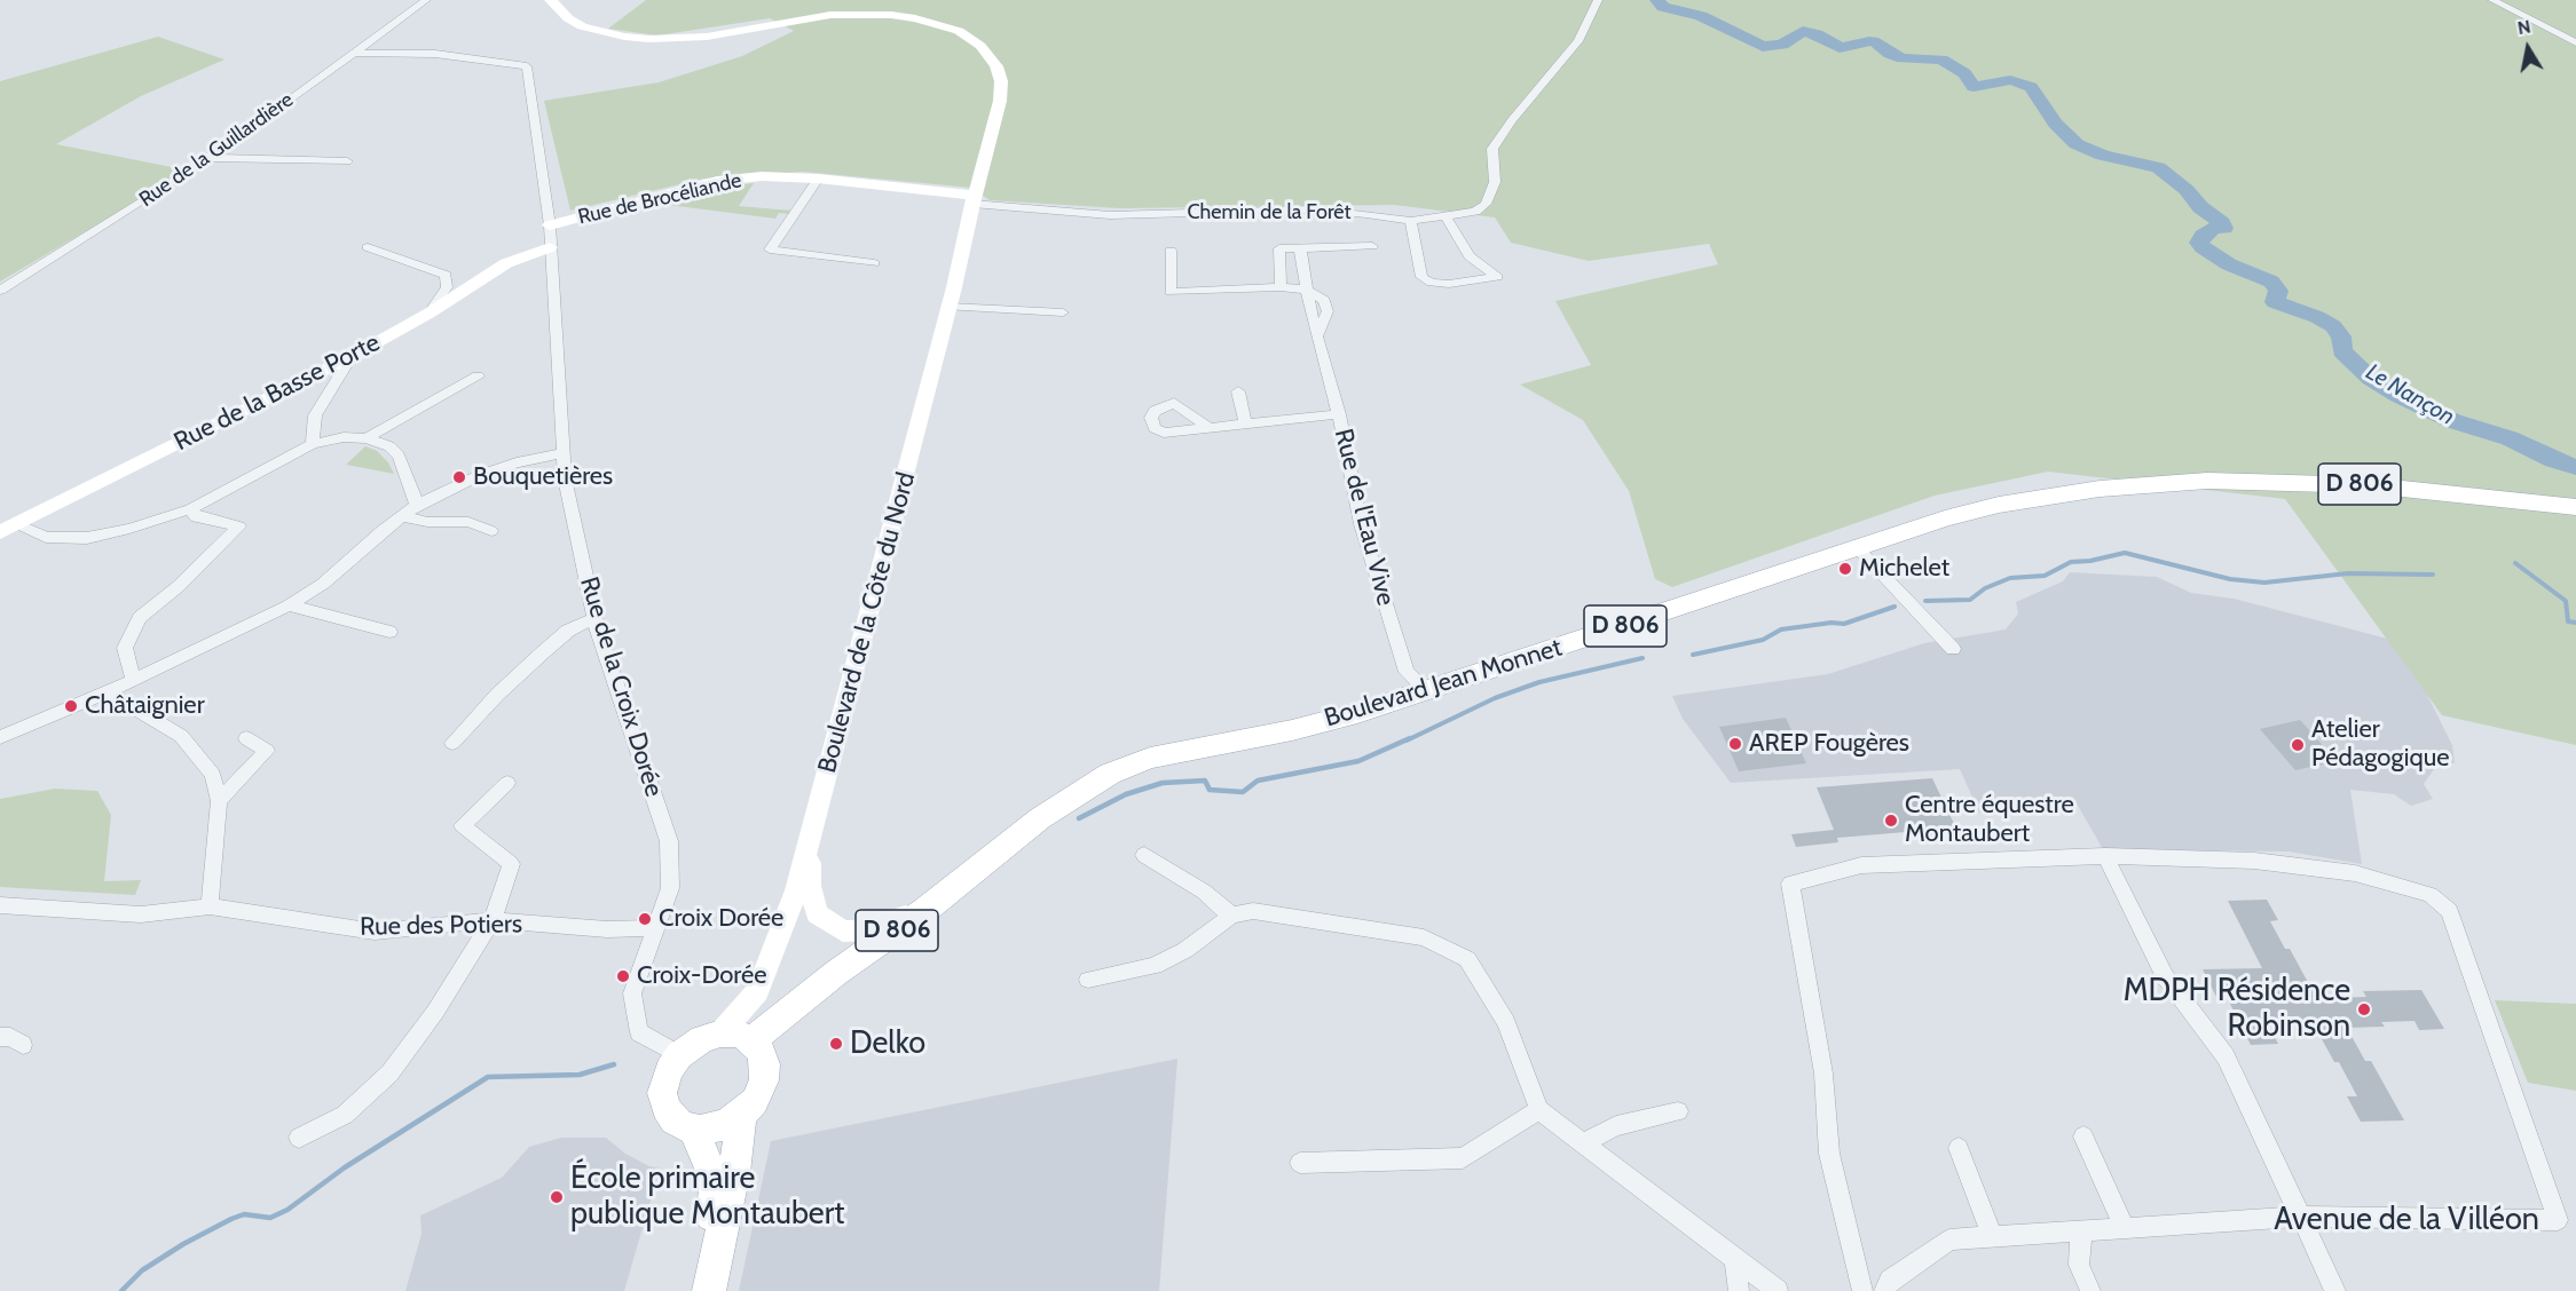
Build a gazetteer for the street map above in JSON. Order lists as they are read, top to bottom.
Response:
{
  "streets": {
    "main road": [
      "Rue de Brocéliande",
      "Rue de la Basse Porte",
      "D 806",
      "Boulevard de la Côte du Nord",
      "Boulevard Jean Monnet"
    ],
    "street": [
      "Rue de la Guillardière",
      "Chemin de la Forêt",
      "Rue de l'Eau Vive",
      "Rue de la Croix Dorée",
      "Rue des Potiers",
      "Avenue de la Villéon"
    ]
  },
  "crossings": [
    ["Rue de la Guillardière", "Rue de la Croix Dorée"],
    ["Rue de Brocéliande", "Chemin de la Forêt"],
    ["Rue de Brocéliande", "Boulevard de la Côte du Nord"],
    ["Rue de Brocéliande", "Rue de la Croix Dorée"],
    ["Chemin de la Forêt", "Boulevard de la Côte du Nord"],
    ["Rue de la Basse Porte", "Rue de la Croix Dorée"],
    ["Rue de l'Eau Vive", "Boulevard Jean Monnet"],
    ["Boulevard de la Côte du Nord", "Boulevard Jean Monnet"],
    ["Boulevard de la Côte du Nord", "Rue de la Croix Dorée"],
    ["Boulevard Jean Monnet", "Rue de la Croix Dorée"],
    ["Rue de la Croix Dorée", "Rue des Potiers"]
  ],
  "water": ["Le Nançon"],
  "places": [
    "Bouquetières",
    "Michelet",
    "Châtaignier",
    "AREP Fougères",
    "Atelier Pédagogique",
    "Centre équestre Montaubert",
    "Croix Dorée",
    "Croix-Dorée",
    "MDPH Résidence Robinson",
    "Delko",
    "École primaire publique Montaubert"
  ],
  "north": "top"
}
